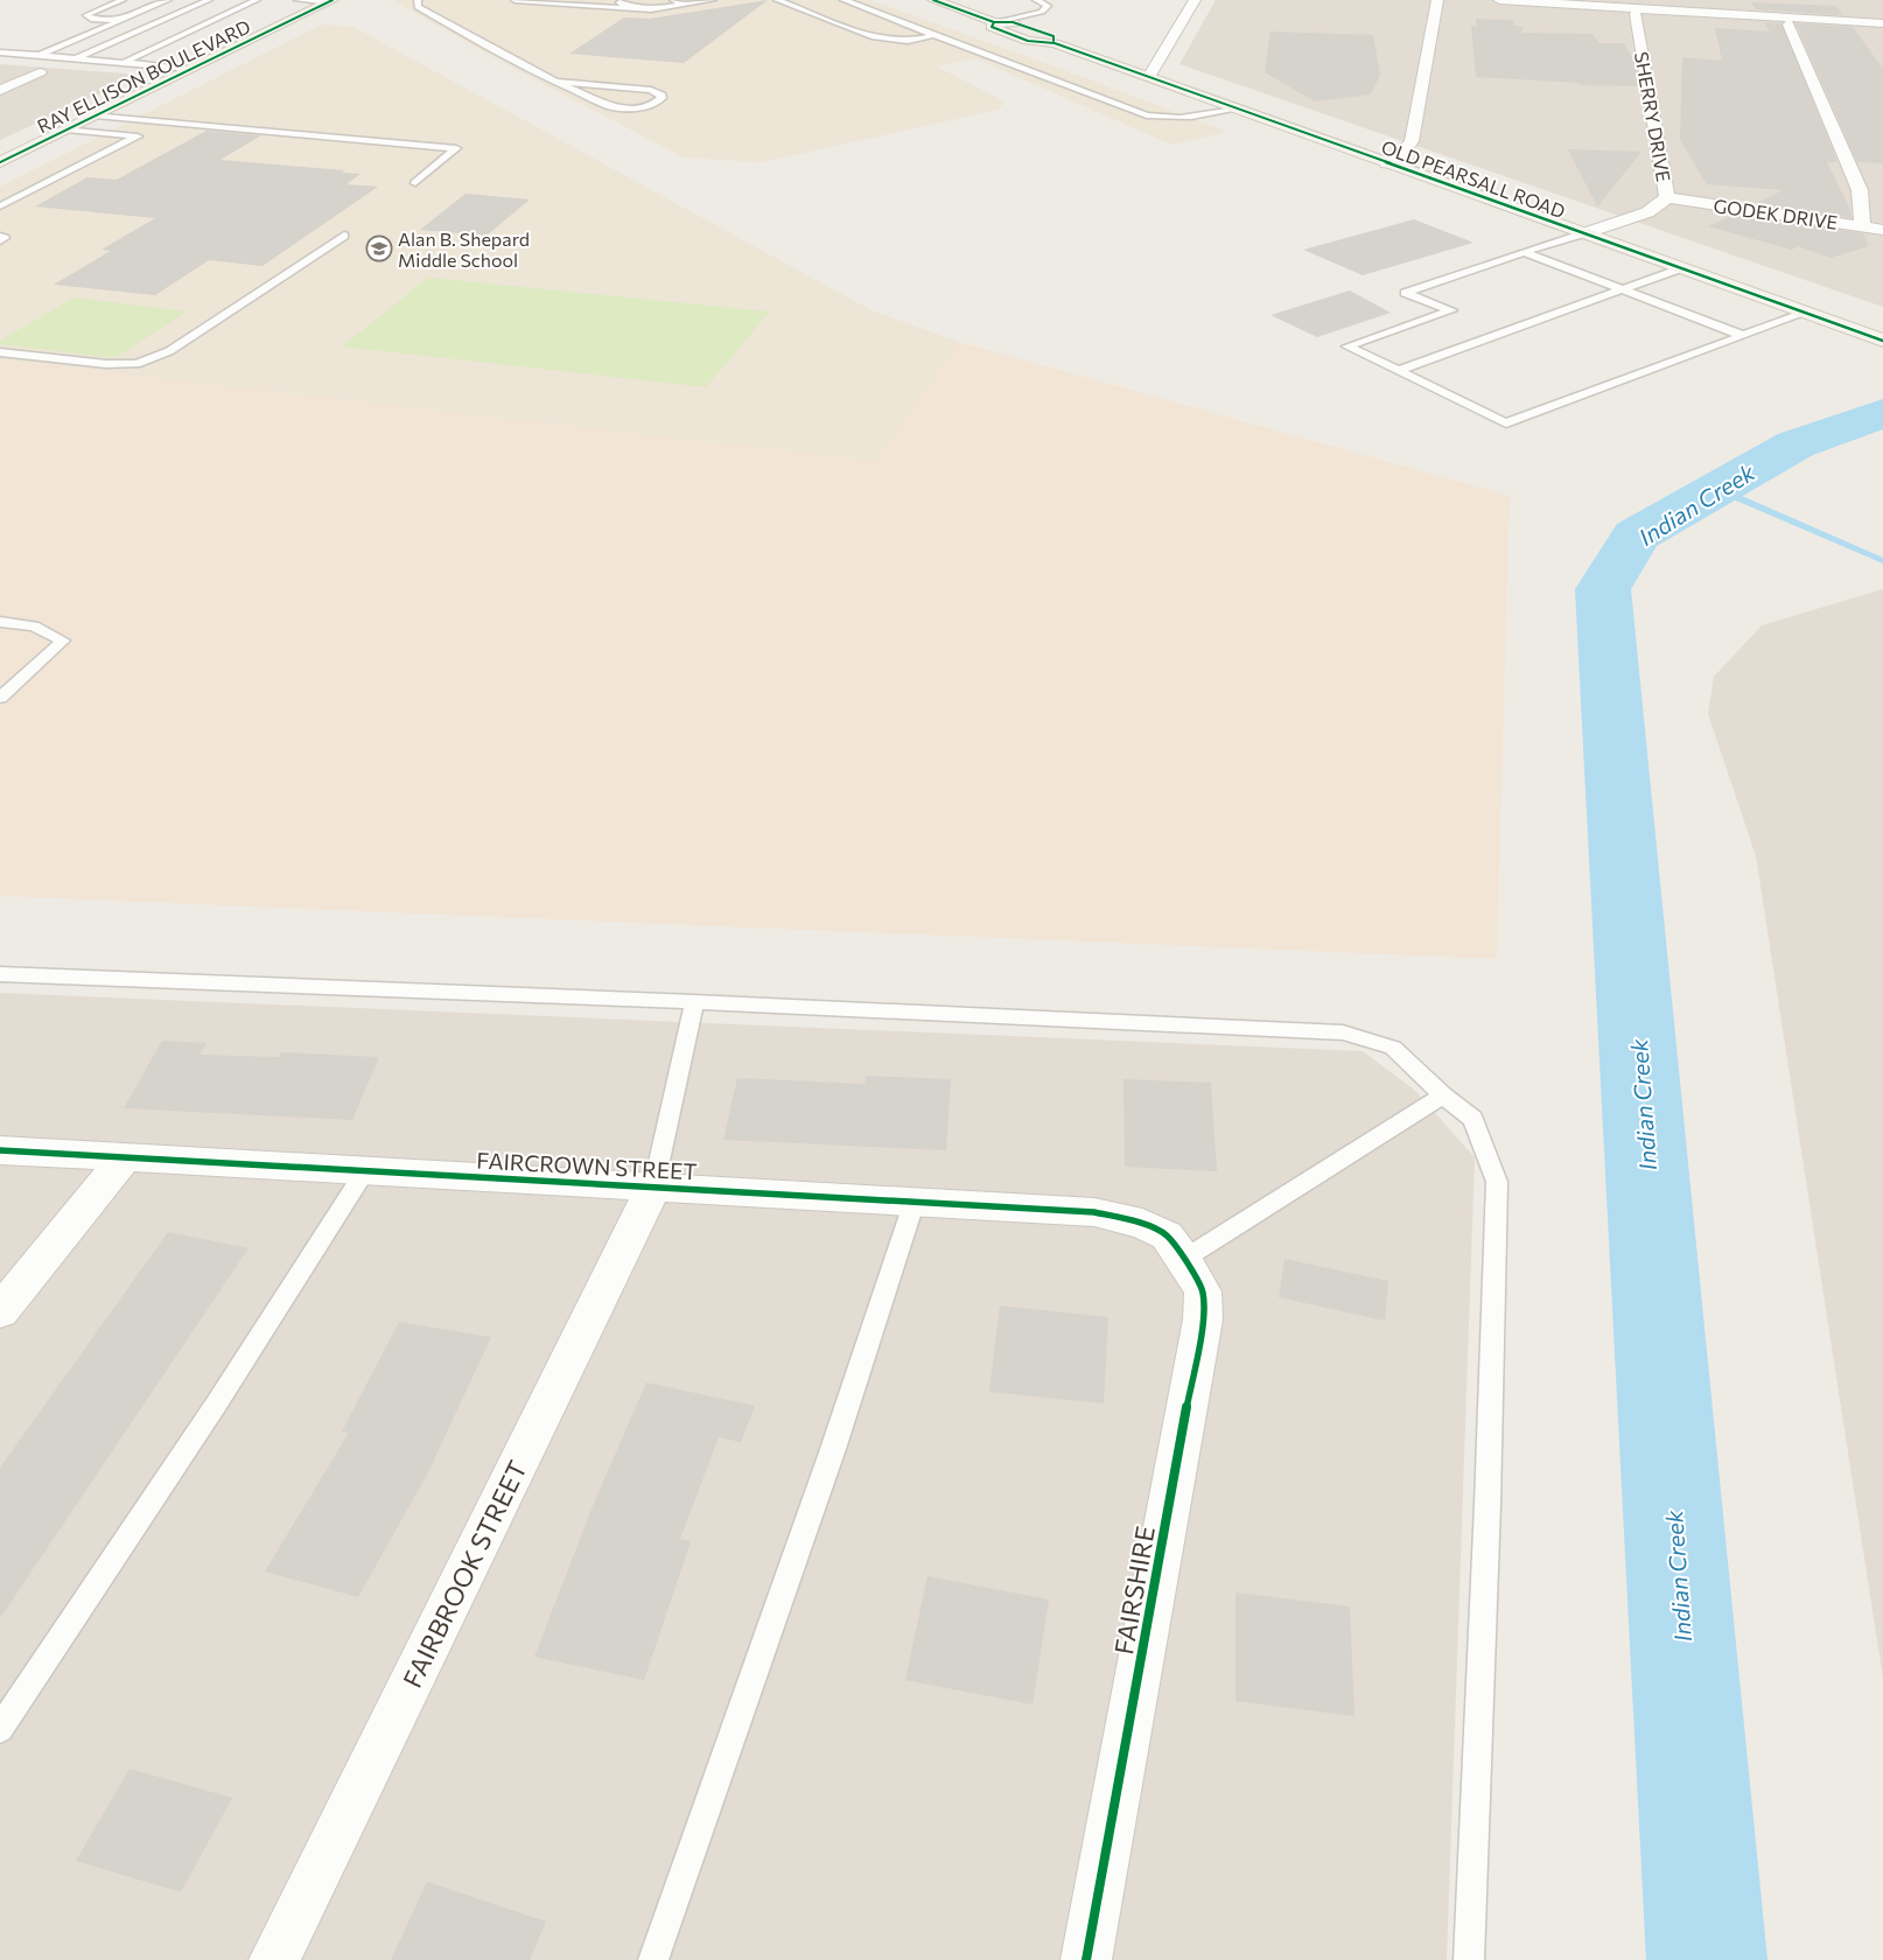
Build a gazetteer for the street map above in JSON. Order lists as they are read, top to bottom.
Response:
{
  "streets": {
    "main road": ["RAY ELLISON BOULEVARD", "OLD PEARSALL ROAD"],
    "street": [
      "SHERRY DRIVE",
      "GODEK DRIVE",
      "FAIRCROWN STREET",
      "FAIRBROOK STREET",
      "FAIRSHIRE"
    ]
  },
  "crossings": [
    ["SHERRY DRIVE", "OLD PEARSALL ROAD"],
    ["SHERRY DRIVE", "GODEK DRIVE"],
    ["FAIRCROWN STREET", "FAIRBROOK STREET"],
    ["FAIRCROWN STREET", "FAIRSHIRE"]
  ],
  "water": ["Indian Creek"],
  "places": {
    "school or university": ["Alan B. Shepard Middle School"]
  }
}
